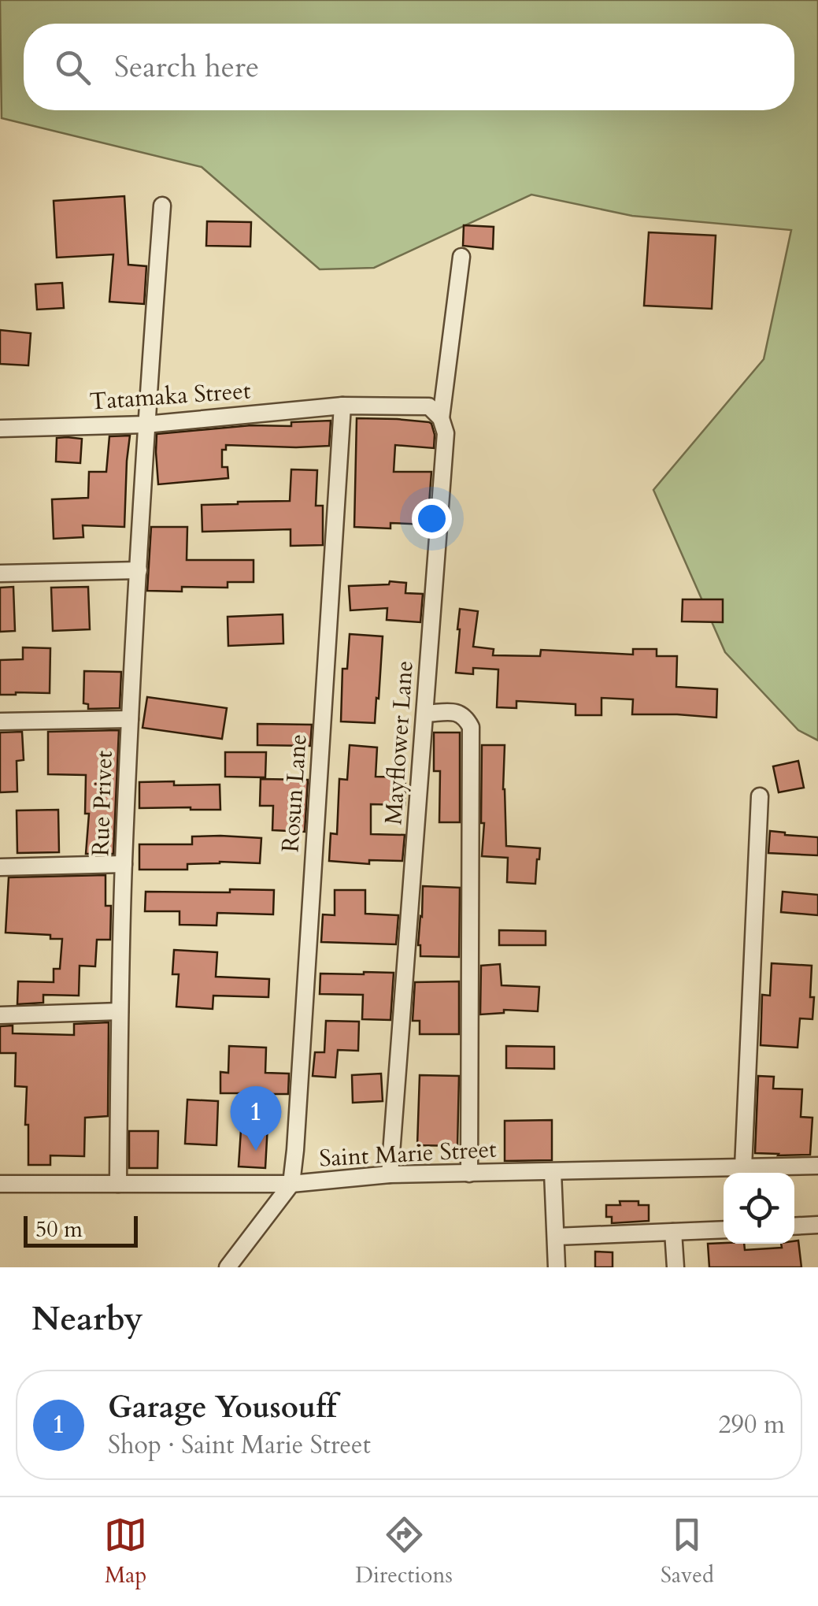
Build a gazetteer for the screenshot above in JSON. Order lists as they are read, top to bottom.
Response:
{
  "streets": {
    "street": [
      "Tatamaka Street",
      "Mayflower Lane",
      "Rosun Lane",
      "Rue Privet",
      "Saint Marie Street"
    ]
  },
  "crossings": [
    ["Tatamaka Street", "Rosun Lane"],
    ["Tatamaka Street", "Rue Privet"],
    ["Mayflower Lane", "Saint Marie Street"],
    ["Rosun Lane", "Saint Marie Street"],
    ["Rue Privet", "Saint Marie Street"]
  ],
  "scale_bar": "50 m",
  "page": {
    "search": "Search here",
    "pins": "1",
    "scale": "50 m",
    "heading": "Nearby",
    "list": [
      {
        "mark": "1",
        "name": "Garage Yousouff",
        "note": "Shop · Saint Marie Street",
        "value": "290 m"
      }
    ],
    "nav": ["Map", "Directions", "Saved"]
  }
}
